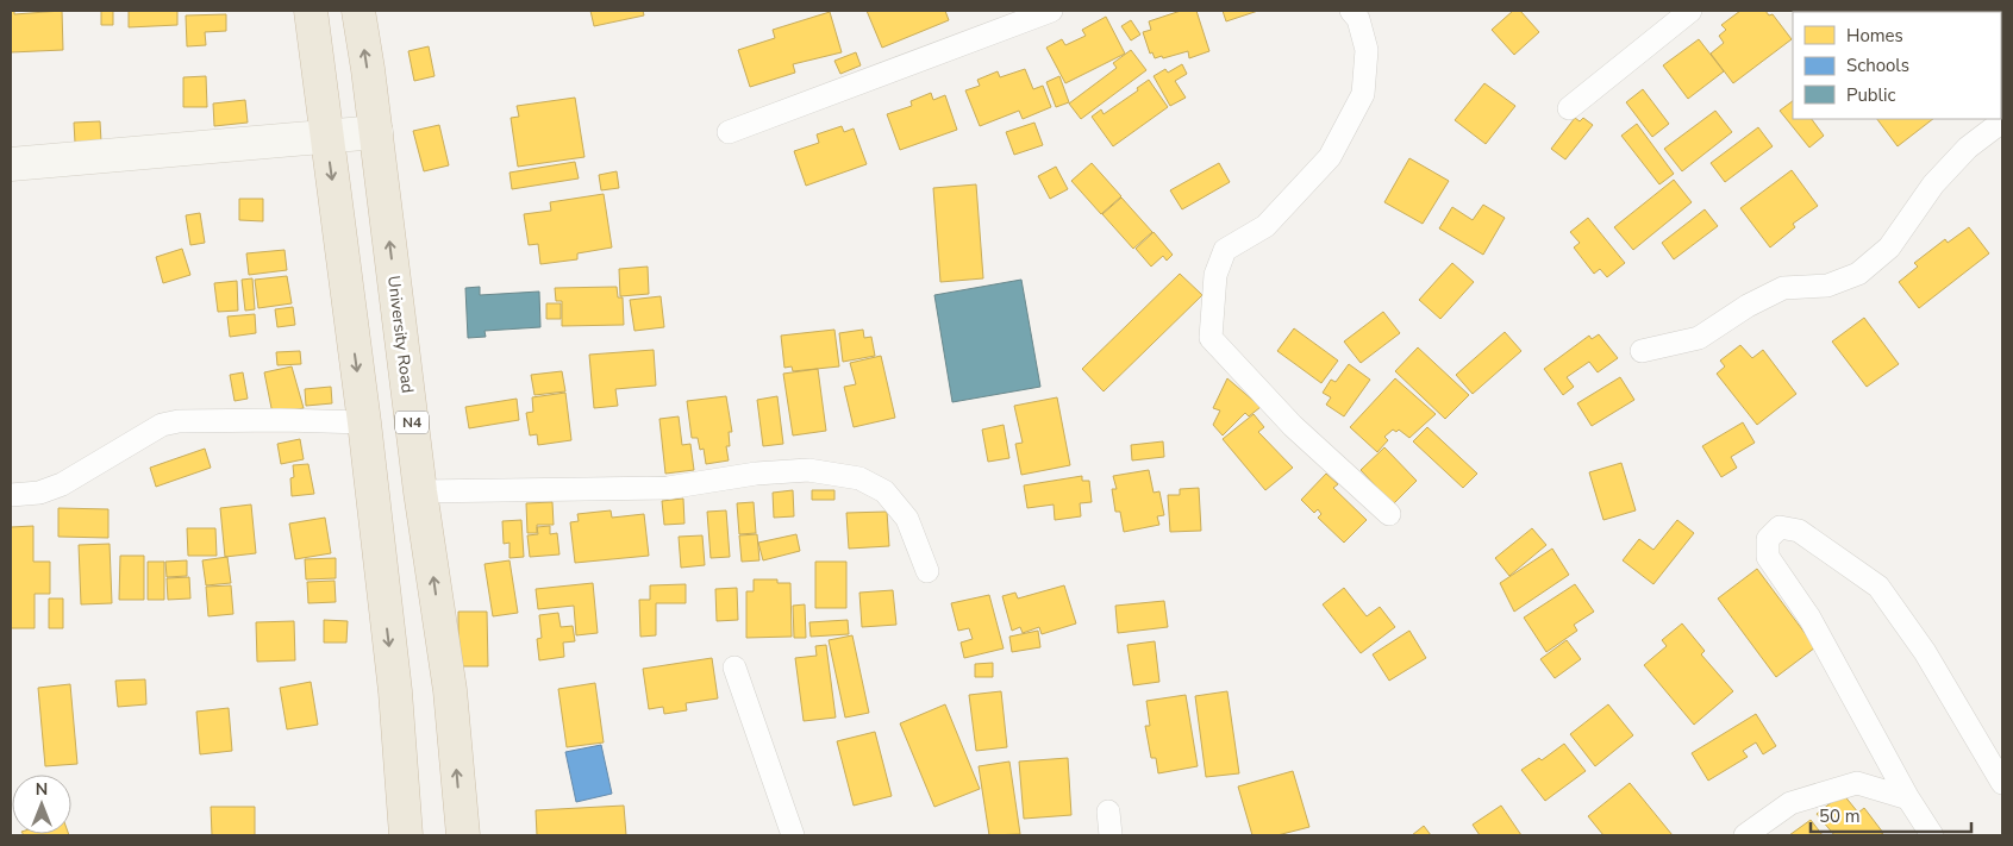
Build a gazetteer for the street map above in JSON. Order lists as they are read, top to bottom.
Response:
{
  "streets": {
    "highway": ["University Road", "N4"]
  },
  "legend": ["Homes", "Schools", "Public"],
  "scale_bar": "50 m",
  "north": "top"
}
